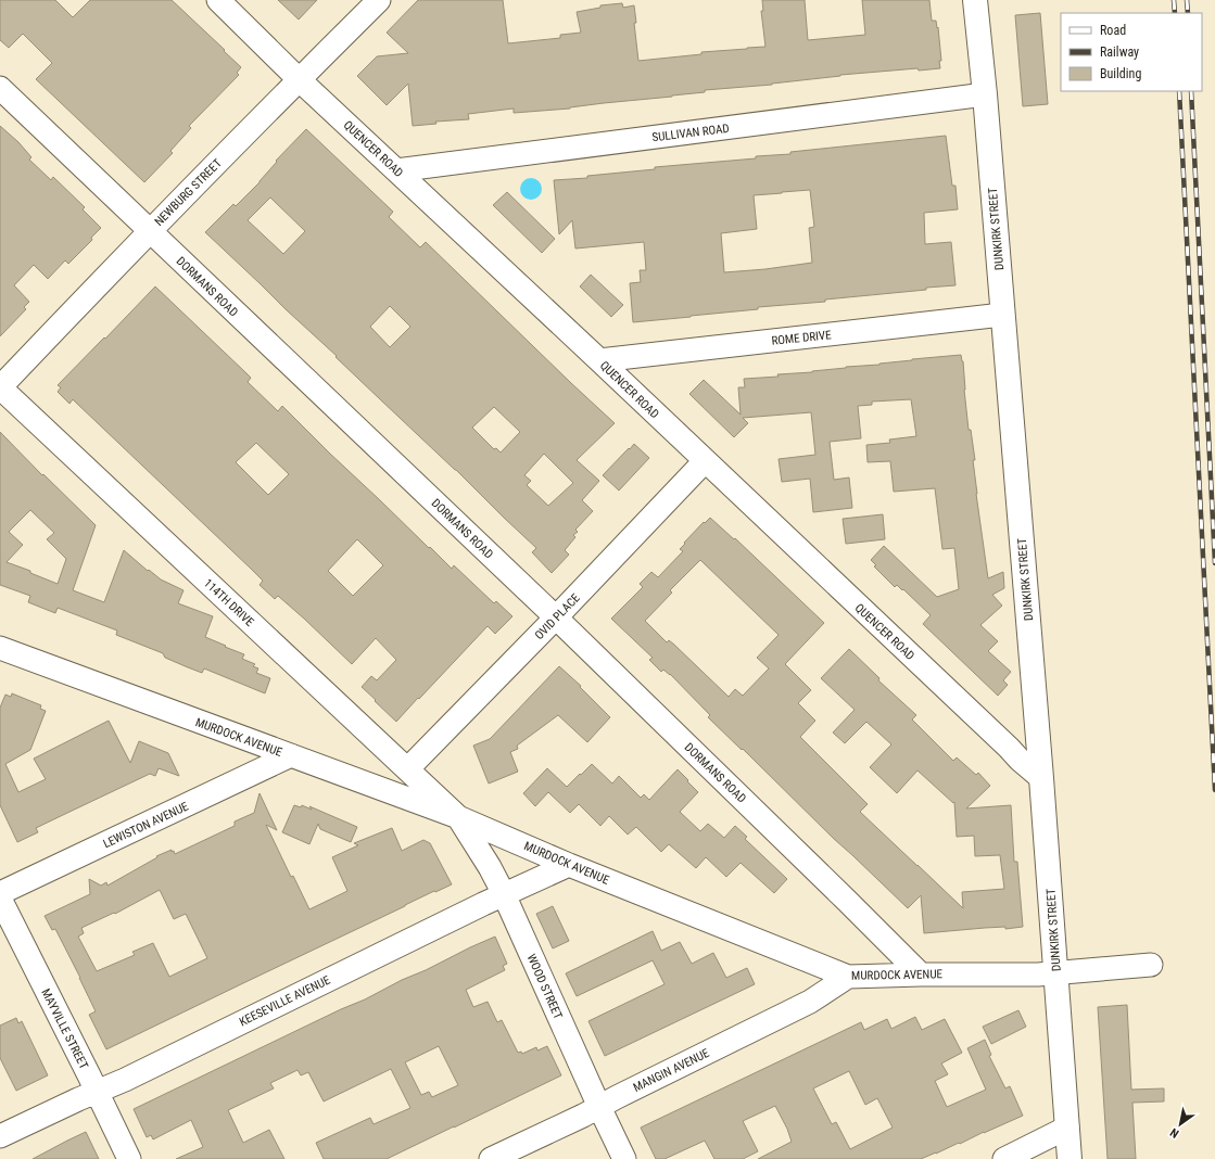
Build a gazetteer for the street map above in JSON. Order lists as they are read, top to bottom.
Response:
{
  "streets": {
    "main road": ["DUNKIRK STREET"],
    "street": [
      "SULLIVAN ROAD",
      "QUENCER ROAD",
      "NEWBURG STREET",
      "DORMANS ROAD",
      "ROME DRIVE",
      "114TH DRIVE",
      "OVID PLACE",
      "MURDOCK AVENUE",
      "LEWISTON AVENUE",
      "WOOD STREET",
      "KEESEVILLE AVENUE",
      "MAYVILLE STREET",
      "MANGIN AVENUE"
    ]
  },
  "crossings": [
    ["SULLIVAN ROAD", "QUENCER ROAD"],
    ["SULLIVAN ROAD", "DUNKIRK STREET"],
    ["QUENCER ROAD", "NEWBURG STREET"],
    ["QUENCER ROAD", "DUNKIRK STREET"],
    ["QUENCER ROAD", "ROME DRIVE"],
    ["QUENCER ROAD", "OVID PLACE"],
    ["NEWBURG STREET", "DORMANS ROAD"],
    ["NEWBURG STREET", "114TH DRIVE"],
    ["DUNKIRK STREET", "ROME DRIVE"],
    ["DUNKIRK STREET", "MURDOCK AVENUE"],
    ["DORMANS ROAD", "OVID PLACE"],
    ["DORMANS ROAD", "MURDOCK AVENUE"],
    ["114TH DRIVE", "OVID PLACE"],
    ["114TH DRIVE", "MURDOCK AVENUE"],
    ["114TH DRIVE", "WOOD STREET"],
    ["MURDOCK AVENUE", "LEWISTON AVENUE"],
    ["MURDOCK AVENUE", "WOOD STREET"],
    ["MURDOCK AVENUE", "KEESEVILLE AVENUE"],
    ["MURDOCK AVENUE", "MANGIN AVENUE"],
    ["WOOD STREET", "KEESEVILLE AVENUE"],
    ["WOOD STREET", "MANGIN AVENUE"],
    ["KEESEVILLE AVENUE", "MAYVILLE STREET"]
  ],
  "legend": ["Road", "Railway", "Building"],
  "north": "bottom left"
}
